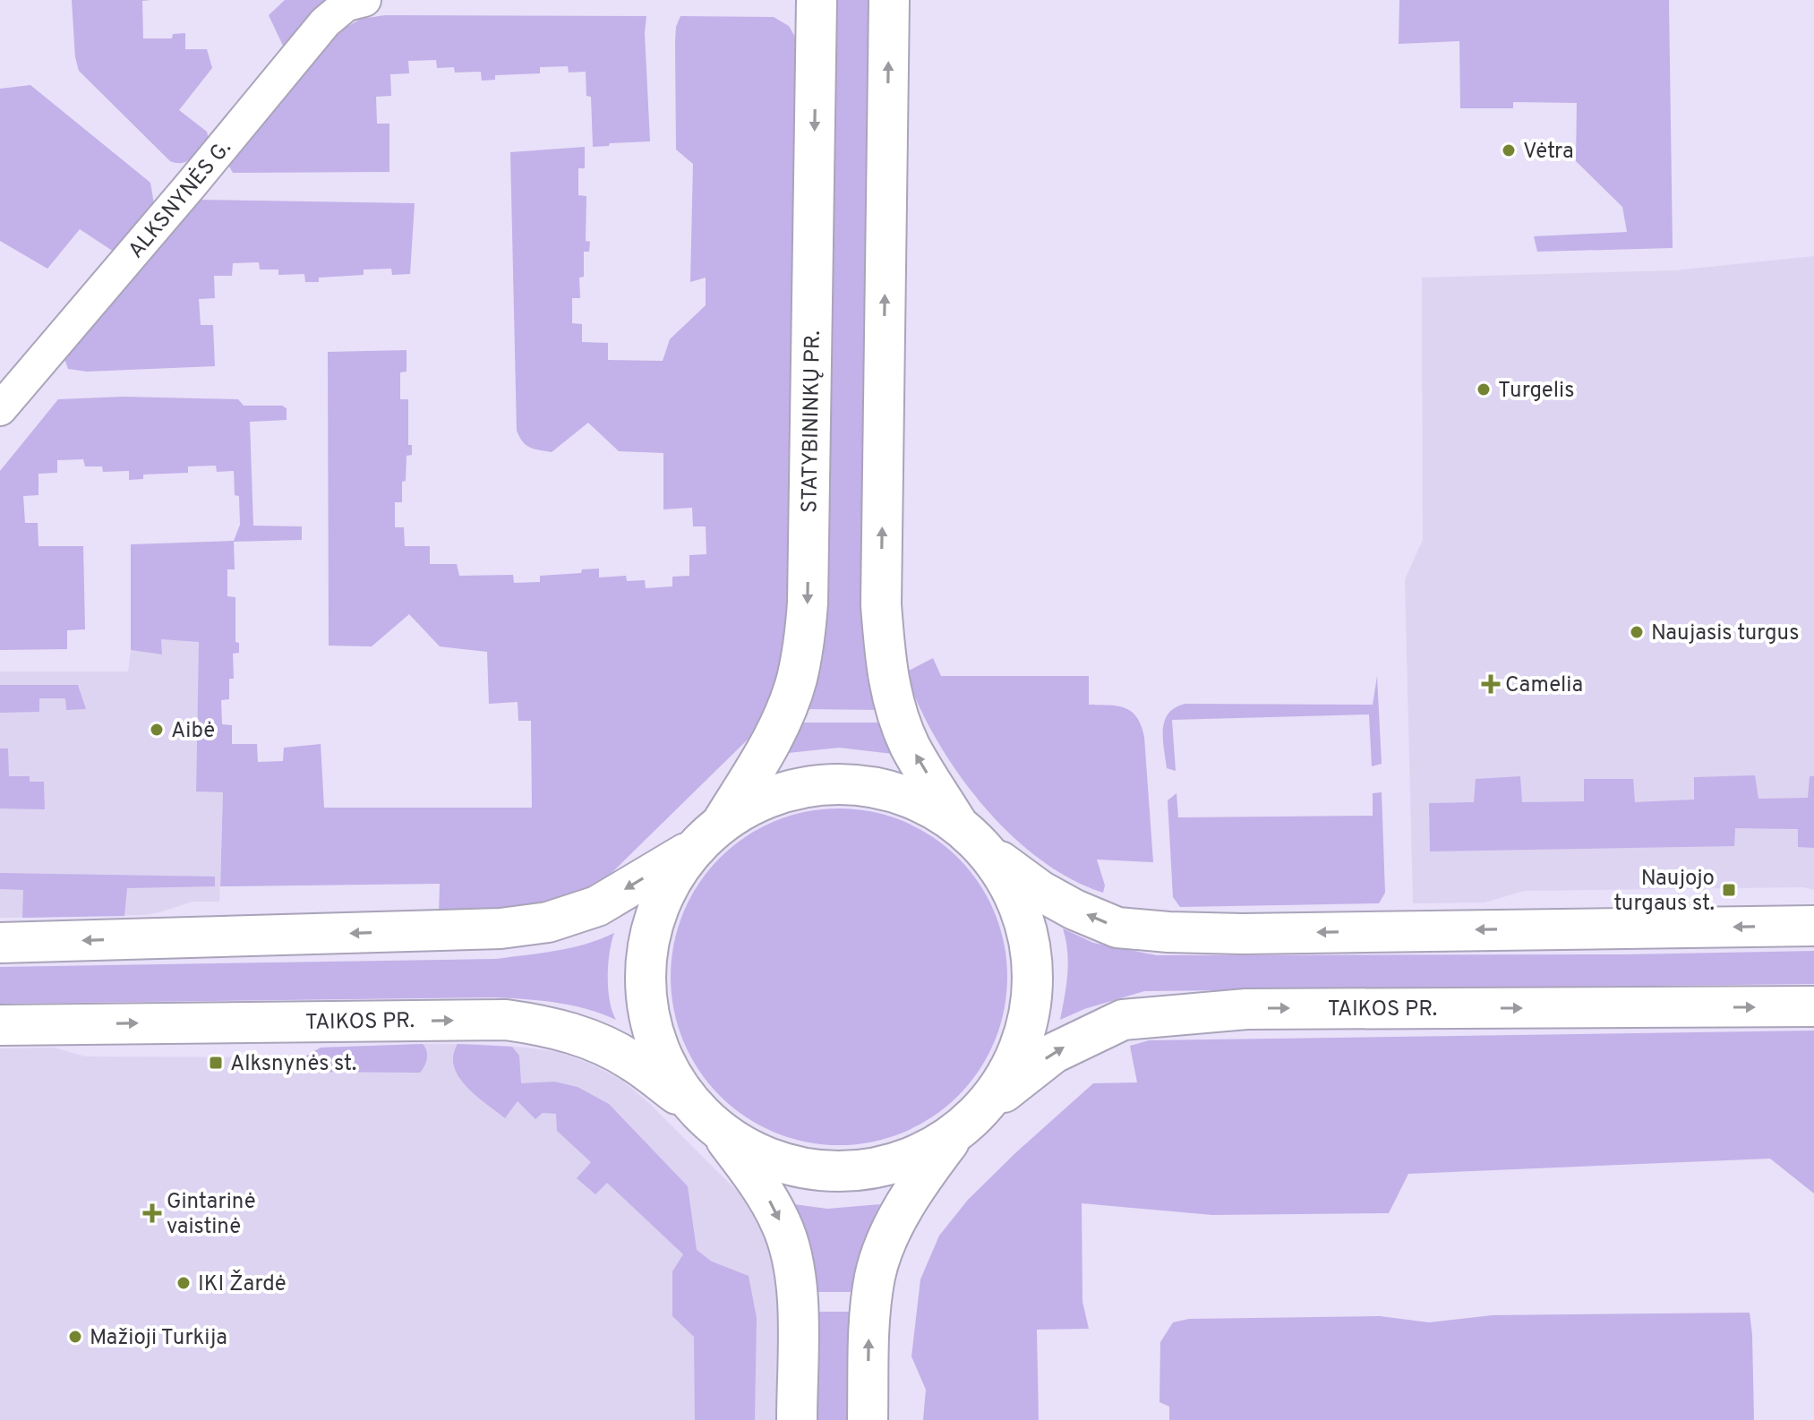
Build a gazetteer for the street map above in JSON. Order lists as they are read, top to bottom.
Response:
{
  "streets": {
    "main road": ["STATYBININKŲ PR.", "TAIKOS PR."],
    "street": ["ALKSNYNĖS G."]
  },
  "crossings": [
    ["STATYBININKŲ PR.", "TAIKOS PR."]
  ],
  "places": {
    "other": [
      "Vėtra",
      "Turgelis",
      "Naujasis turgus",
      "Aibė",
      "IKI Žardė",
      "Mažioji Turkija"
    ],
    "health": ["Camelia", "Gintarinė vaistinė"],
    "transit": ["Naujojo turgaus st.", "Alksnynės st."]
  }
}
